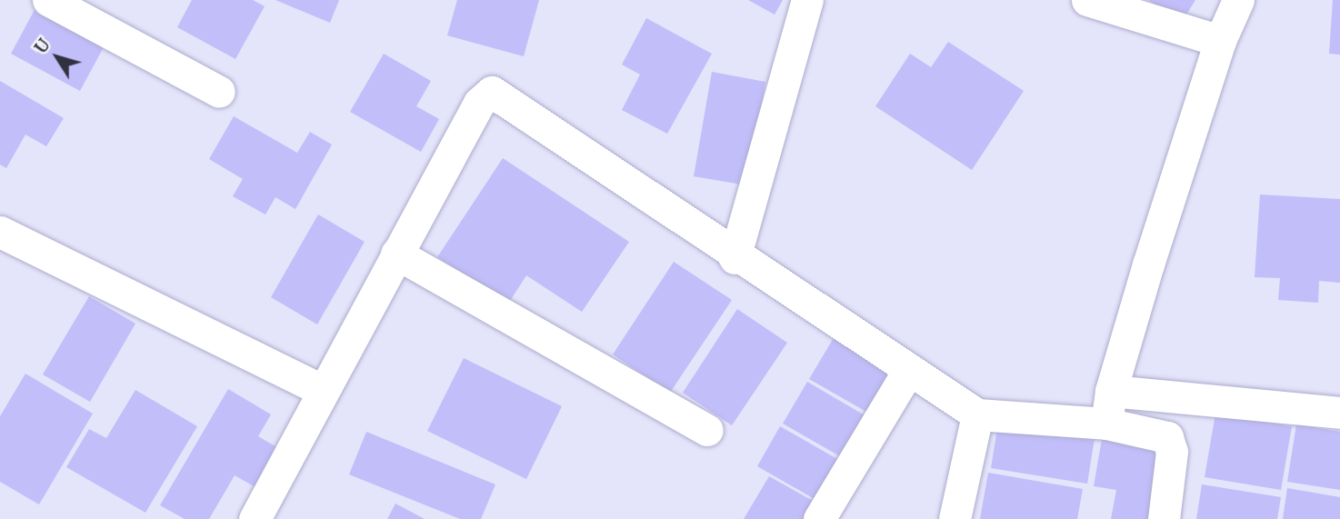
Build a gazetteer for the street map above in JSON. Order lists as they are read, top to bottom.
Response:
{
  "north": "top left"
}
